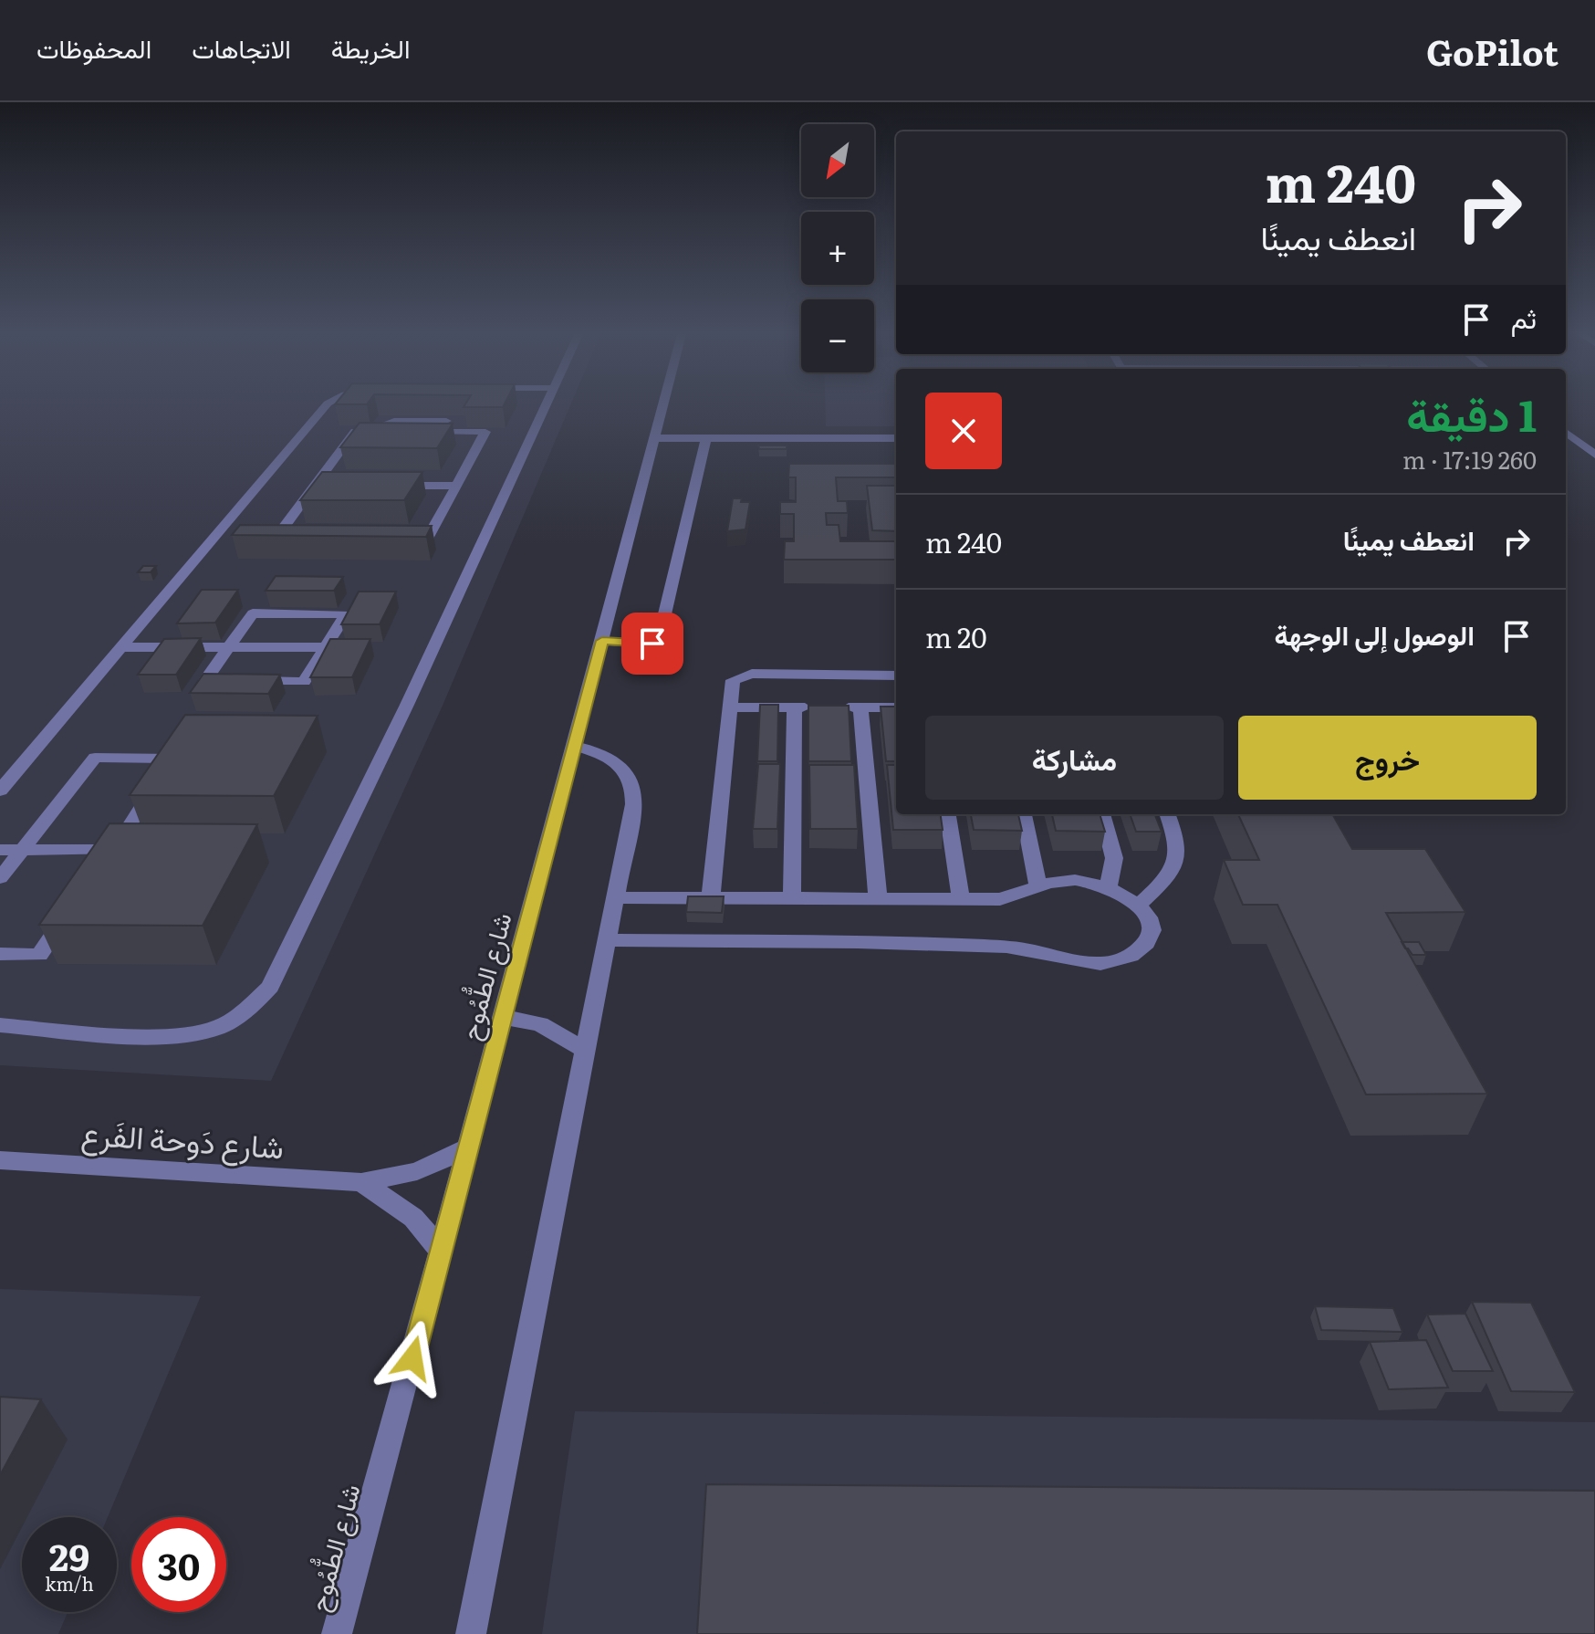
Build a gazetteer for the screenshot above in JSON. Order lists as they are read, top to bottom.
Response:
{
  "streets": {
    "street": ["شارع الطُّمُوح", "شارع دَوحة الفَرع"]
  },
  "crossings": [
    ["شارع الطُّمُوح", "شارع دَوحة الفَرع"]
  ],
  "north": "bottom left",
  "page": {
    "header": "GoPilot",
    "nav": ["الخريطة", "الاتجاهات", "المحفوظات"],
    "map_buttons": ["+", "−"],
    "turn": ["240 m", "انعطف يمينًا"],
    "then": "ثم",
    "heading": ["1 دقيقة", "260 m · 17:19"],
    "list": [
      {
        "name": "انعطف يمينًا",
        "value": "240 m"
      },
      {
        "name": "الوصول إلى الوجهة",
        "value": "20 m"
      }
    ],
    "buttons": ["خروج", "مشاركة"],
    "speed": "29 km/h",
    "limit": "30"
  }
}
